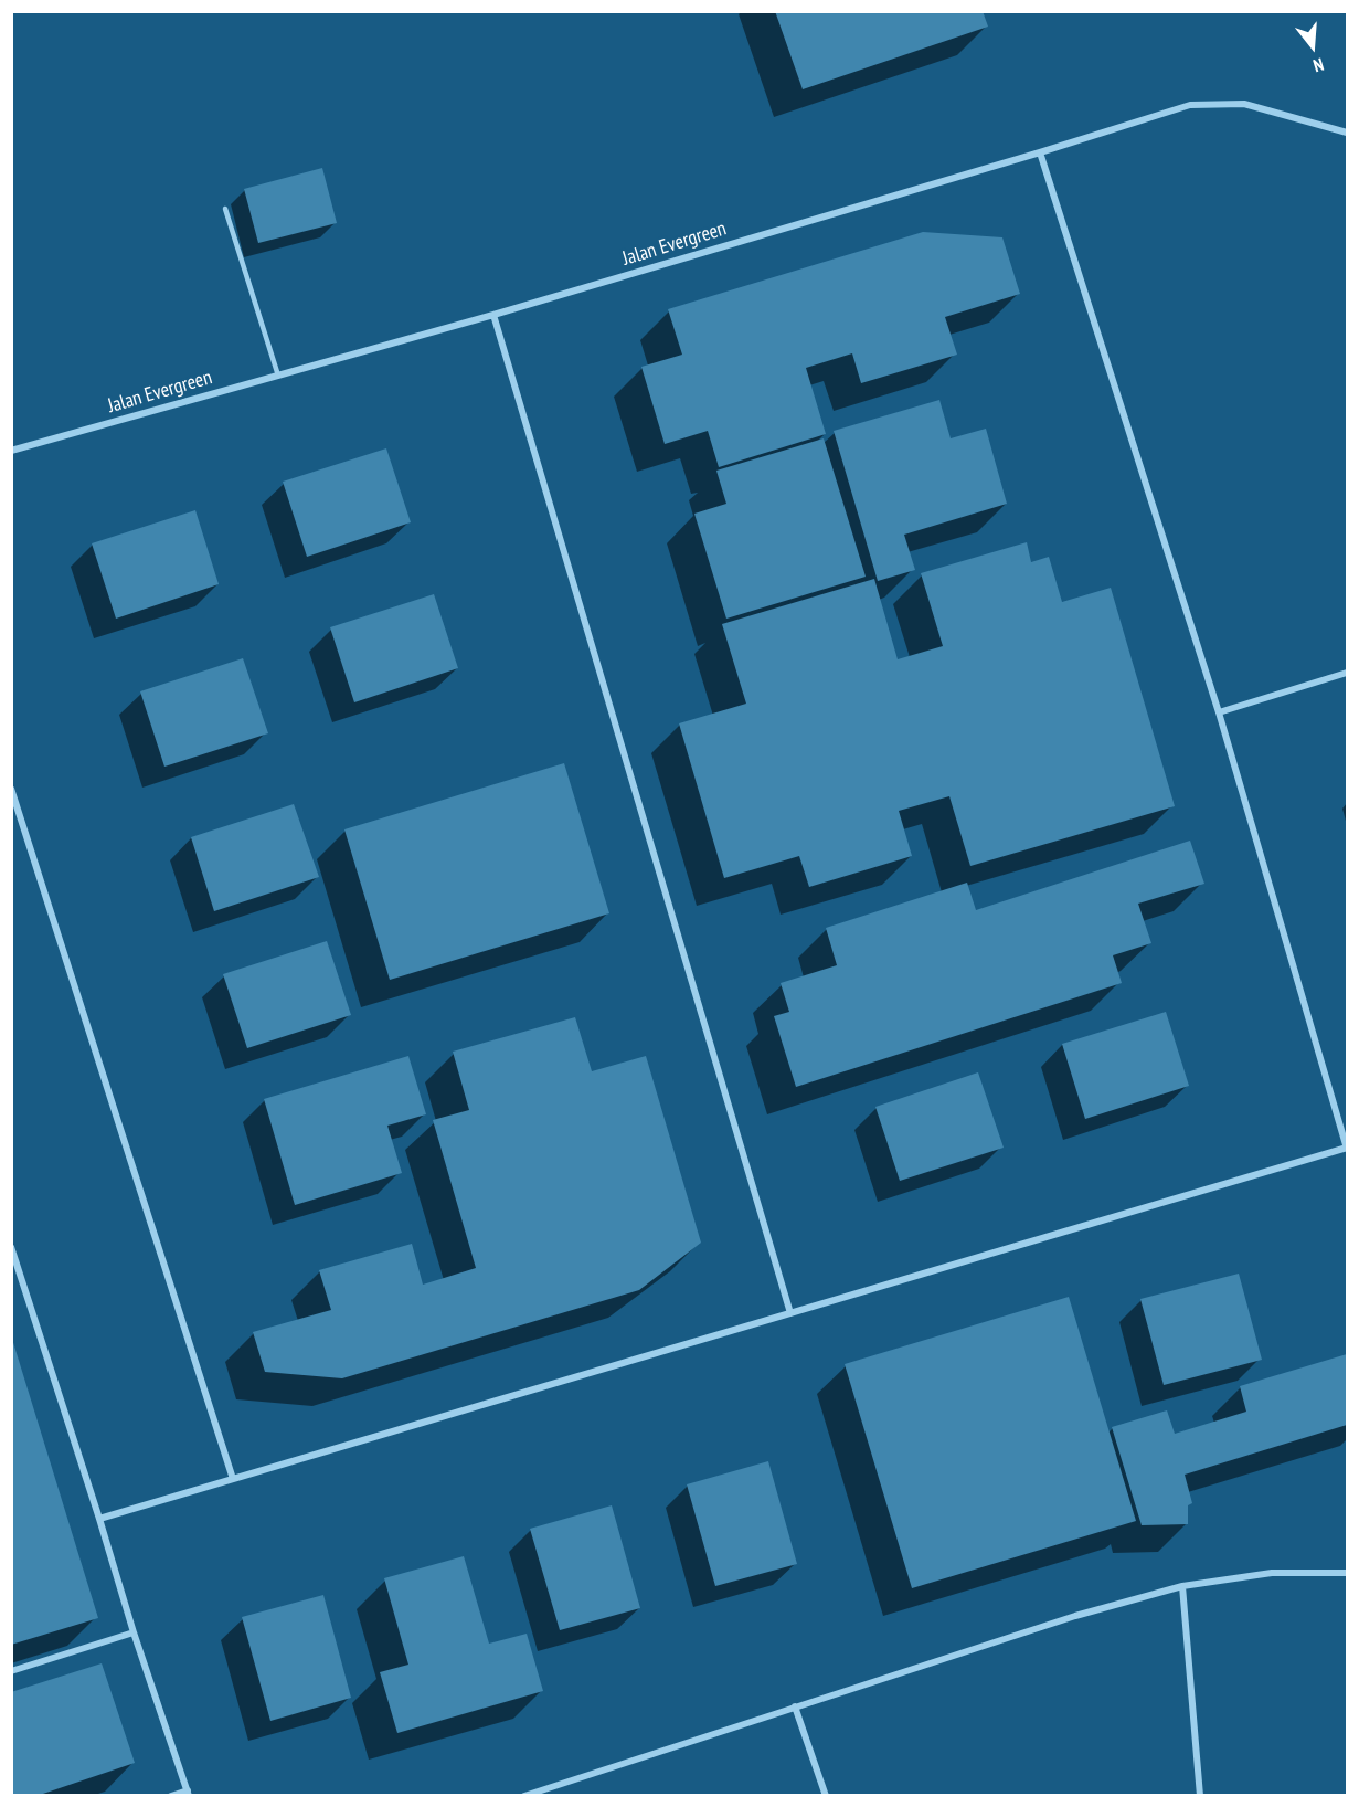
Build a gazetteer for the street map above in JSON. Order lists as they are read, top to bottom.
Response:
{
  "streets": {
    "street": ["Jalan Evergreen"]
  },
  "north": "bottom"
}
